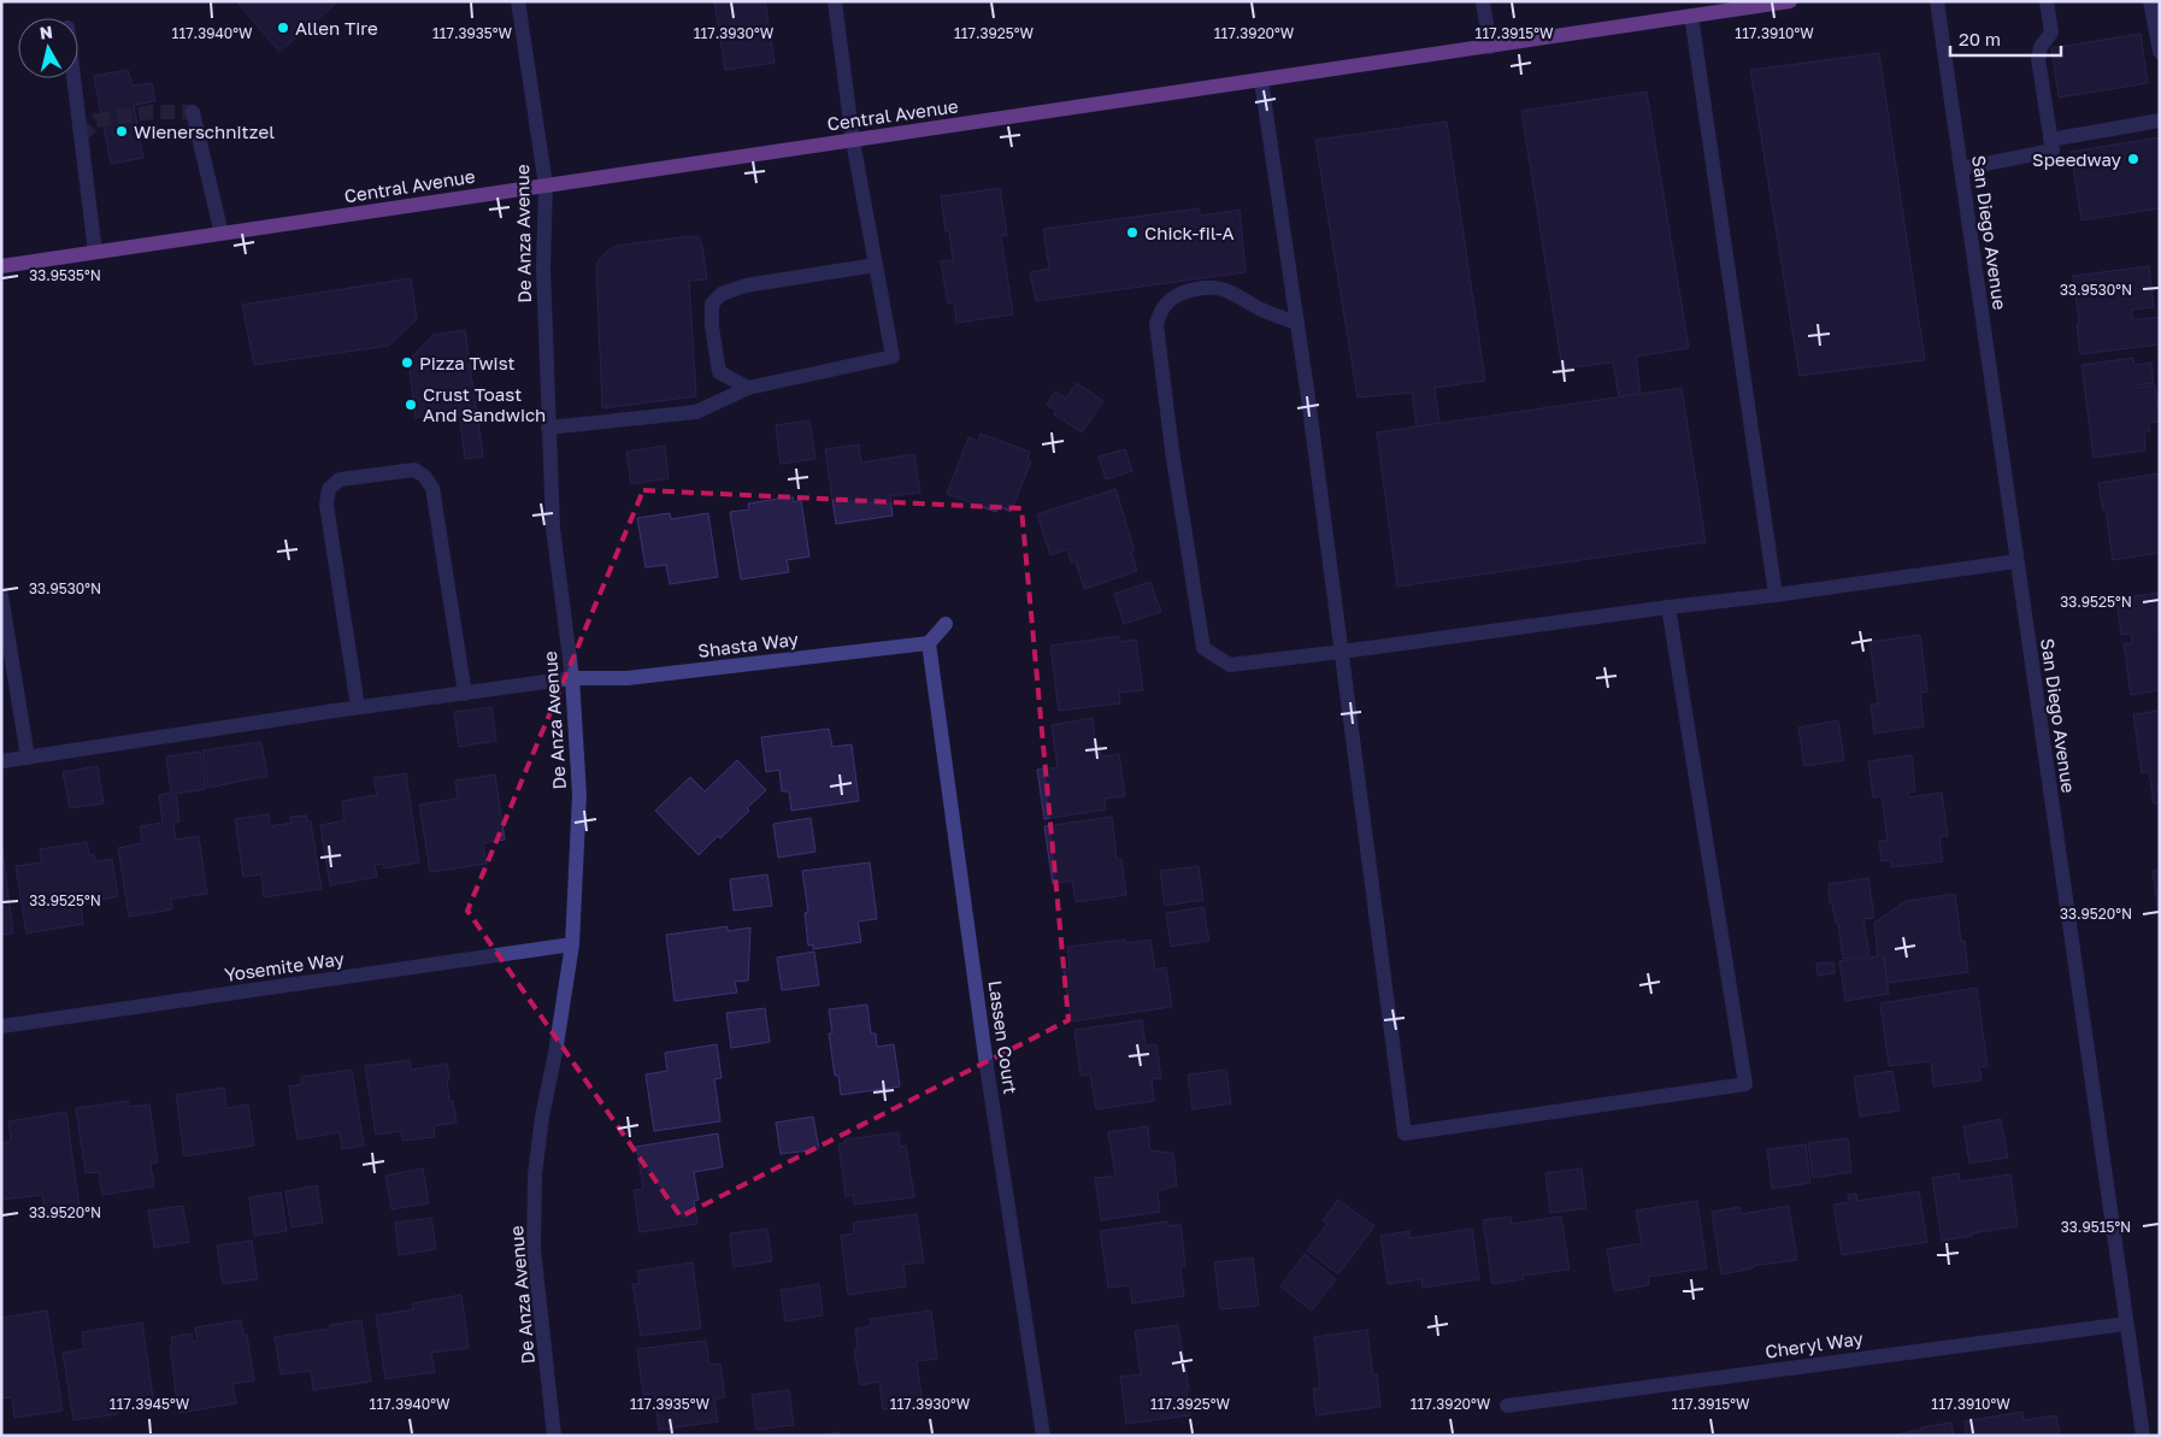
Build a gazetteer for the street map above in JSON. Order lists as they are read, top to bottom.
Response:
{
  "streets": {
    "main road": ["Central Avenue"],
    "street": [
      "San Diego Avenue",
      "De Anza Avenue",
      "Shasta Way",
      "Yosemite Way",
      "Lassen Court",
      "Cheryl Way"
    ]
  },
  "crossings": [
    ["Central Avenue", "De Anza Avenue"],
    ["San Diego Avenue", "Cheryl Way"],
    ["De Anza Avenue", "Shasta Way"],
    ["De Anza Avenue", "Yosemite Way"],
    ["Shasta Way", "Lassen Court"]
  ],
  "places": [
    "Allen Tire",
    "Wienerschnitzel",
    "Speedway",
    "Chick-fil-A",
    "Pizza Twist",
    "Crust Toast And Sandwich"
  ],
  "scale_bar": "20 m",
  "north": "top",
  "coordinates": [
    "117.3940°W",
    "117.3935°W",
    "117.3930°W",
    "117.3925°W",
    "117.3920°W",
    "117.3915°W",
    "117.3910°W",
    "33.9535°N",
    "33.9530°N",
    "33.9525°N",
    "33.9520°N",
    "33.9515°N",
    "117.3945°W"
  ]
}
